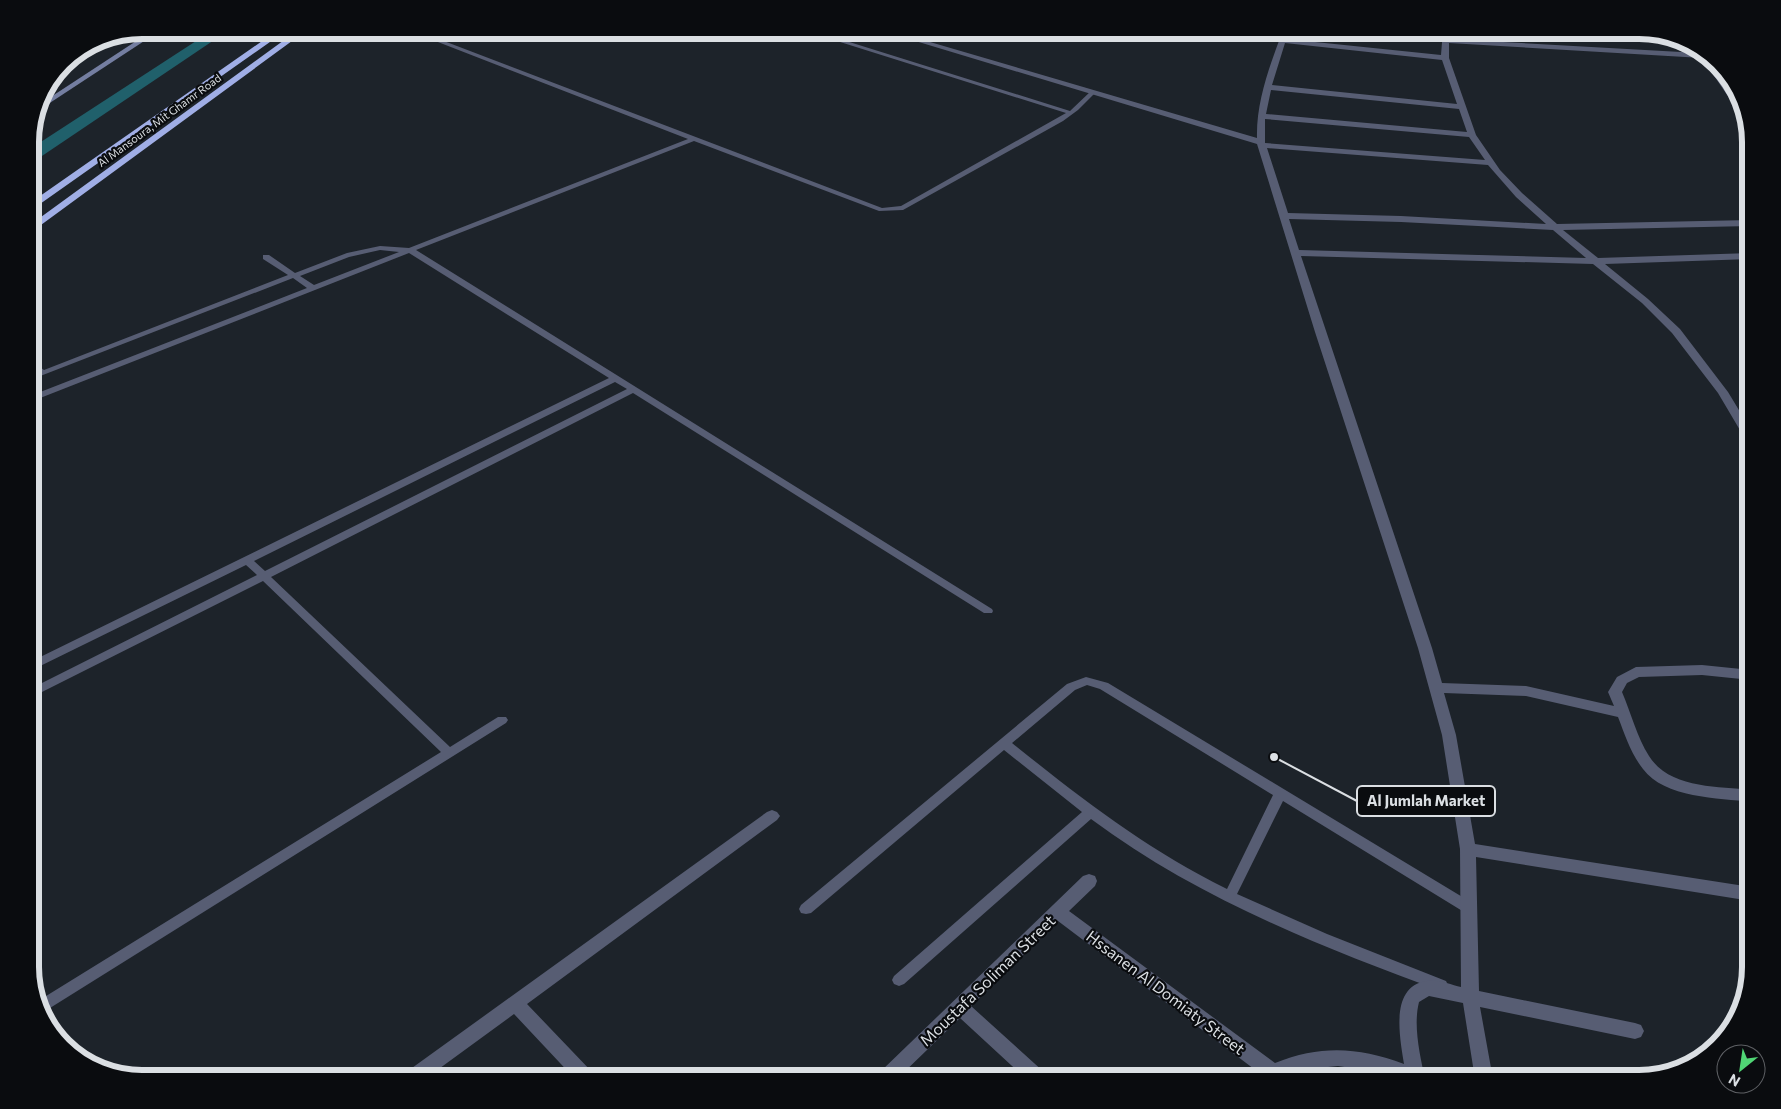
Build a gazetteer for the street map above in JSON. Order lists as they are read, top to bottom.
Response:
{
  "streets": {
    "highway": ["Al Mansoura, Mit Ghamr Road"],
    "street": ["Moustafa Soliman Street", "Hssanen Al Domiaty Street"]
  },
  "crossings": [
    ["Moustafa Soliman Street", "Hssanen Al Domiaty Street"]
  ],
  "places": ["Al Jumlah Market"],
  "north": "bottom left"
}
